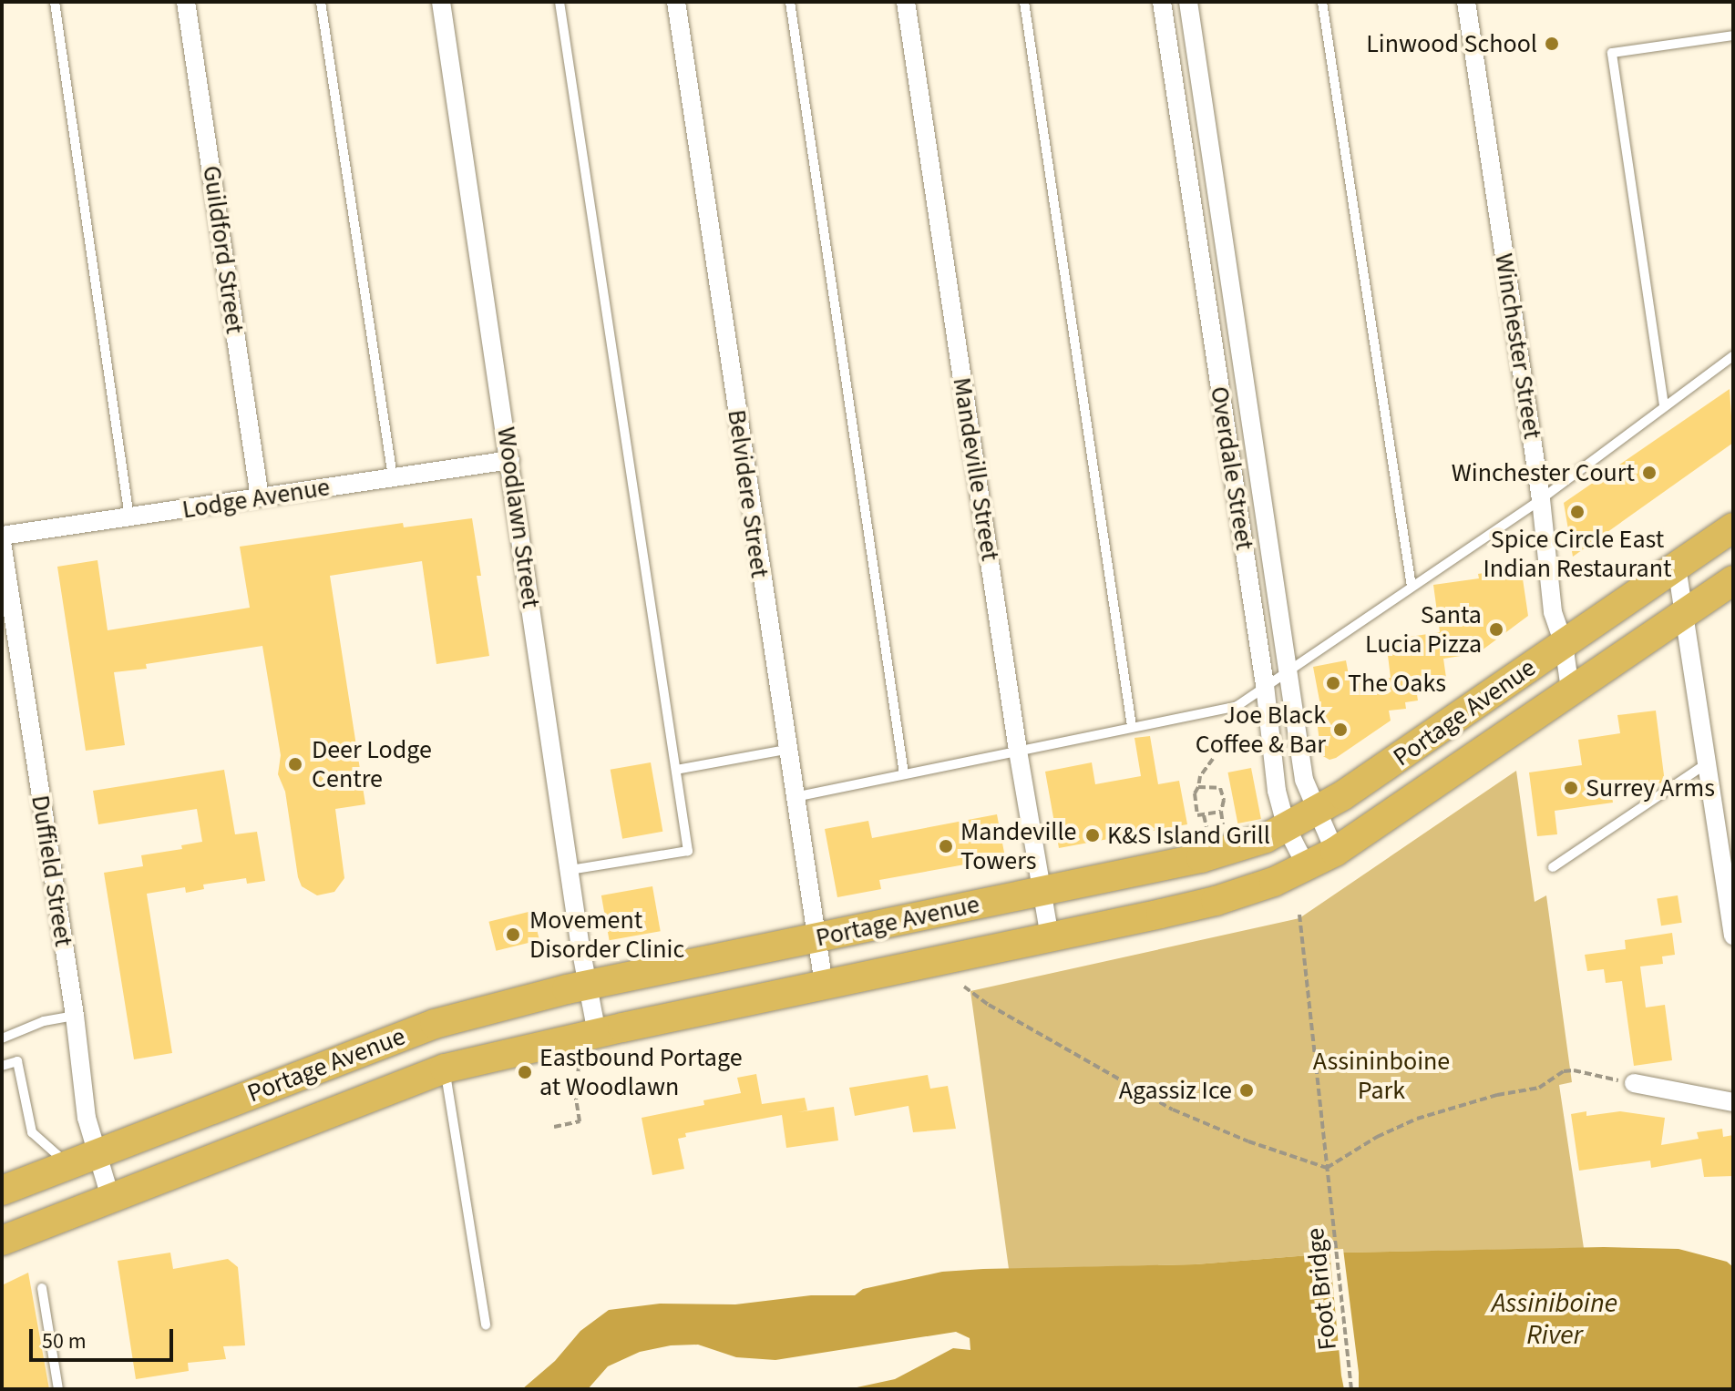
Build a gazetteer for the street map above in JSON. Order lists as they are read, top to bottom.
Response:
{
  "streets": {
    "highway": ["Portage Avenue"],
    "street": [
      "Guildford Street",
      "Winchester Street",
      "Overdale Street",
      "Mandeville Street",
      "Belvidere Street",
      "Lodge Avenue",
      "Woodlawn Street",
      "Duffield Street"
    ],
    "path": ["Foot Bridge"]
  },
  "crossings": [
    ["Guildford Street", "Lodge Avenue"],
    ["Winchester Street", "Portage Avenue"],
    ["Overdale Street", "Portage Avenue"],
    ["Mandeville Street", "Portage Avenue"],
    ["Belvidere Street", "Portage Avenue"],
    ["Lodge Avenue", "Woodlawn Street"],
    ["Woodlawn Street", "Portage Avenue"],
    ["Portage Avenue", "Duffield Street"]
  ],
  "water": ["Assiniboine River"],
  "parks": ["Assininboine Park"],
  "places": [
    "Linwood School",
    "Winchester Court",
    "Spice Circle East Indian Restaurant",
    "Santa Lucia Pizza",
    "The Oaks",
    "Joe Black Coffee & Bar",
    "Deer Lodge Centre",
    "Surrey Arms",
    "K&S Island Grill",
    "Mandeville Towers",
    "Movement Disorder Clinic",
    "Eastbound Portage at Woodlawn",
    "Agassiz Ice"
  ],
  "scale_bar": "50 m"
}
